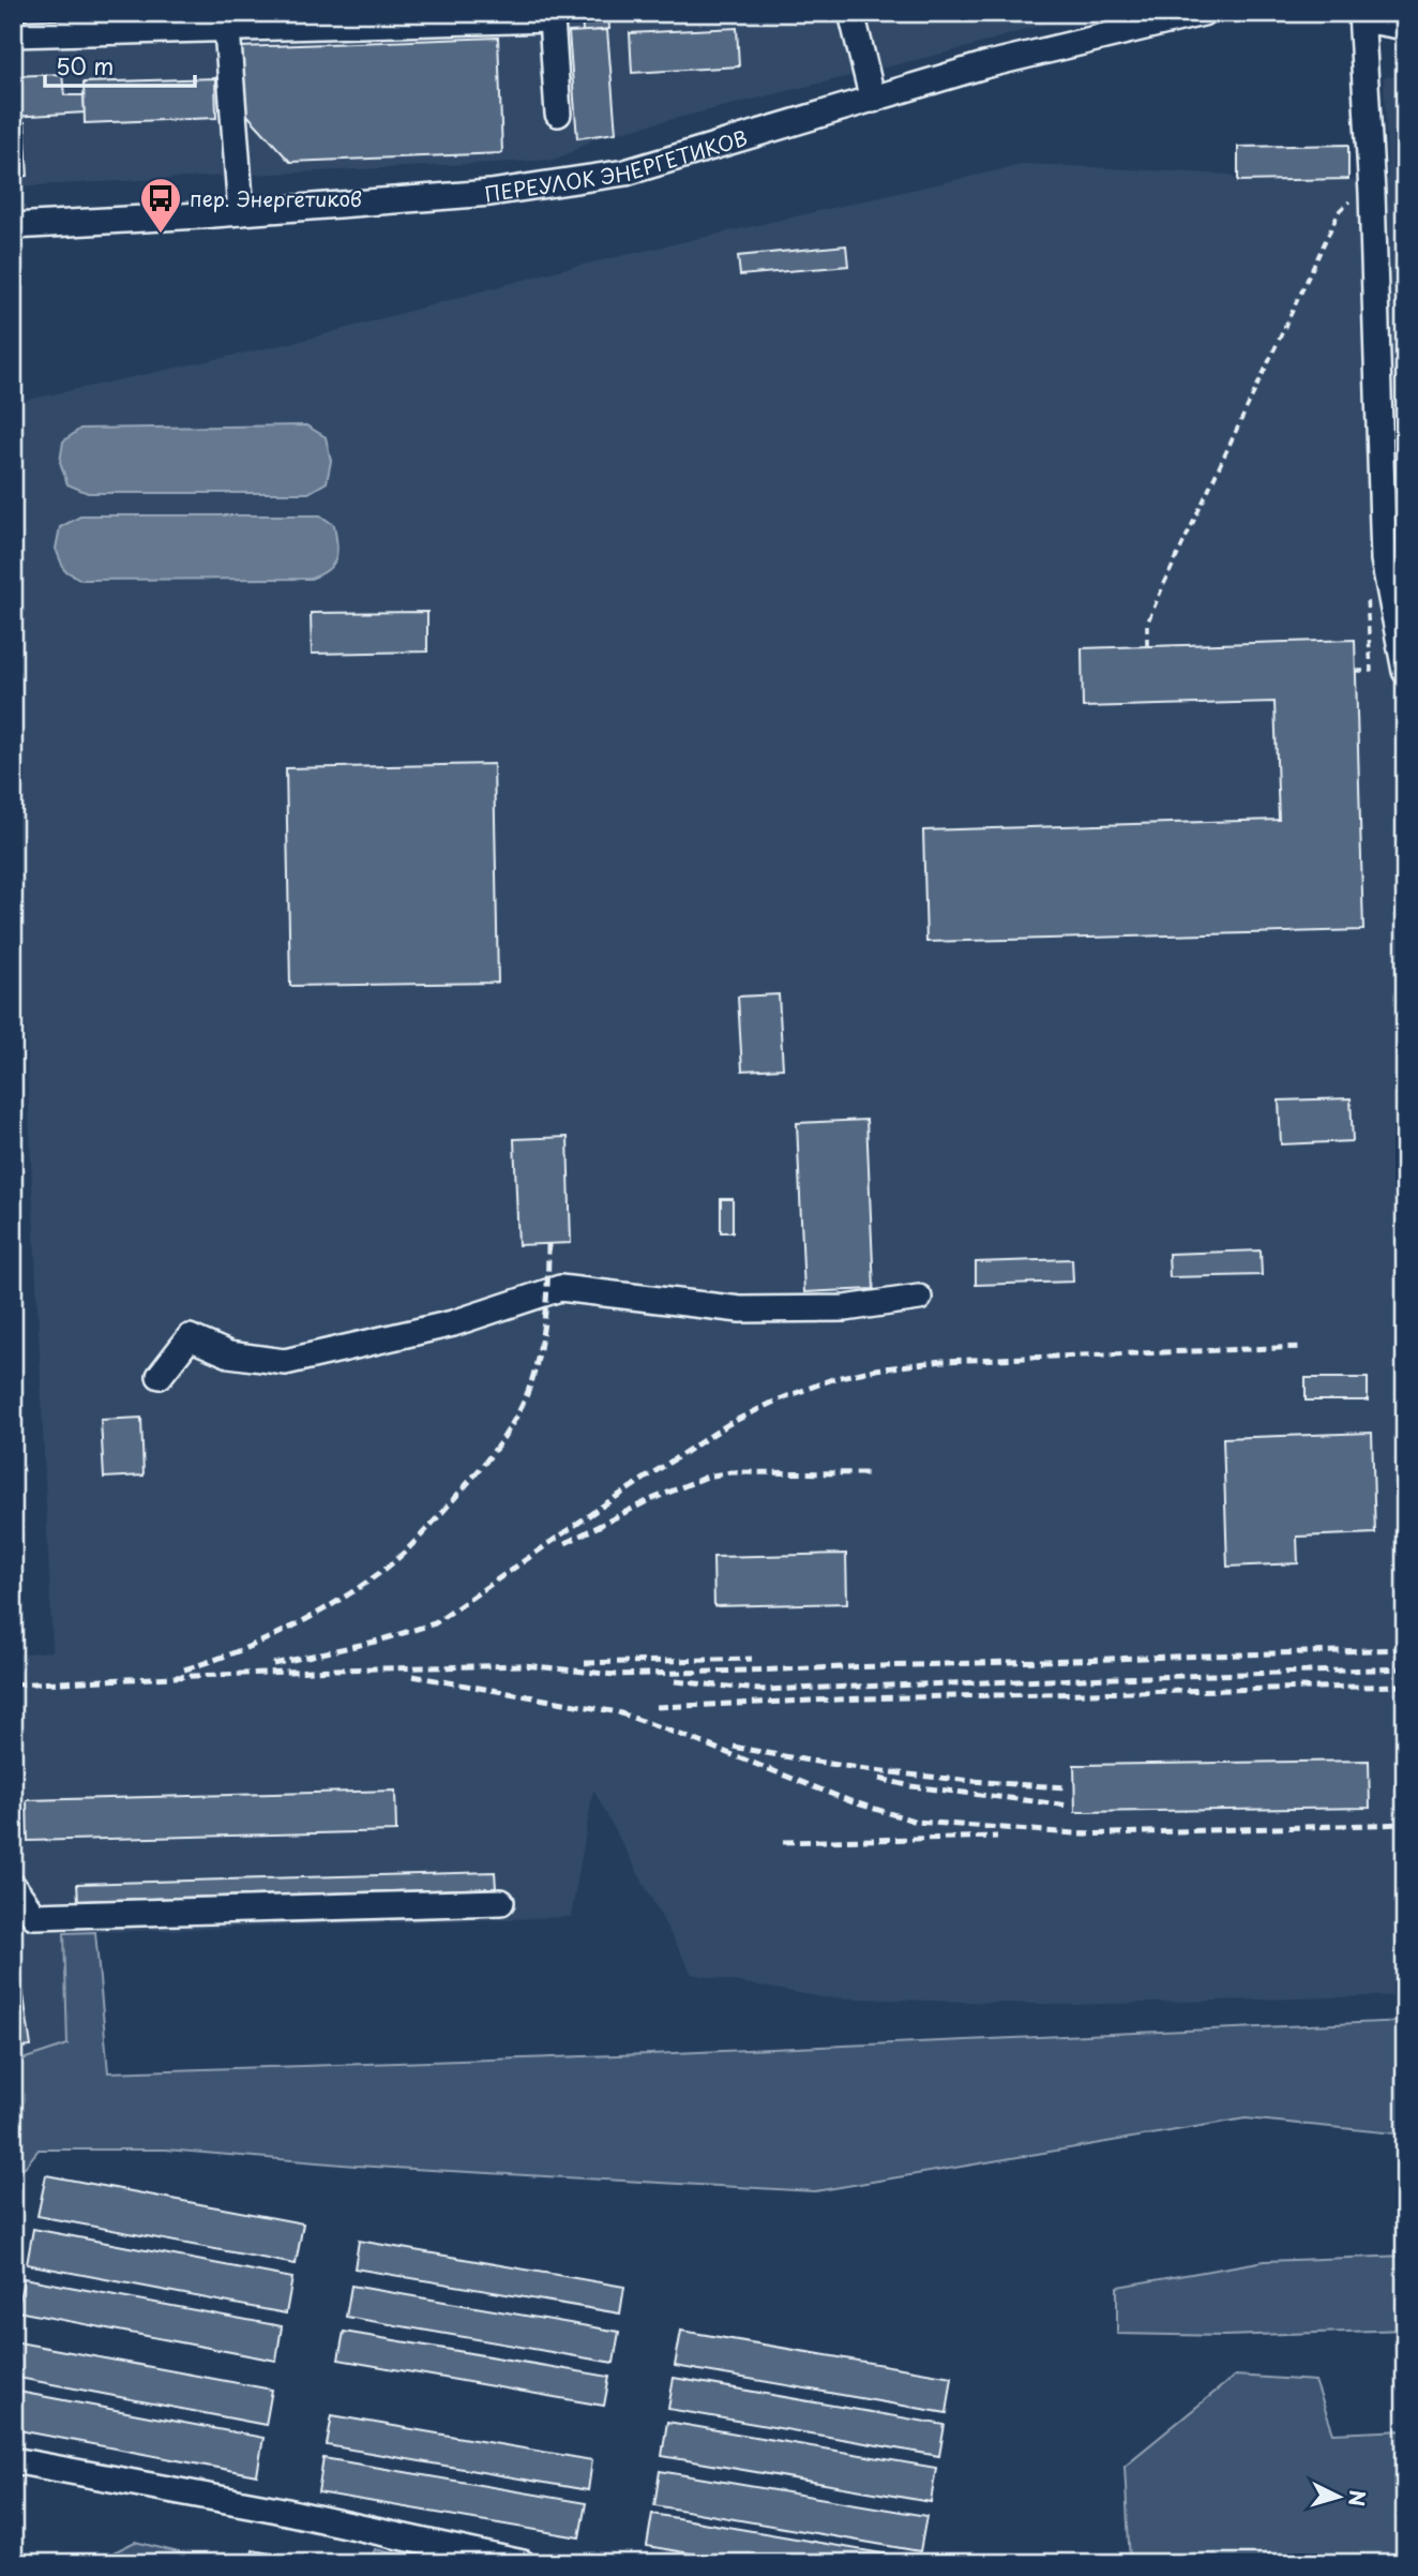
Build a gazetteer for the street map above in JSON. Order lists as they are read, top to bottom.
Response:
{
  "streets": {
    "street": ["ПЕРЕУЛОК ЭНЕРГЕТИКОВ"]
  },
  "places": {
    "bus stop": ["пер. Энергетиков"]
  },
  "scale_bar": "50 m",
  "north": "right"
}
